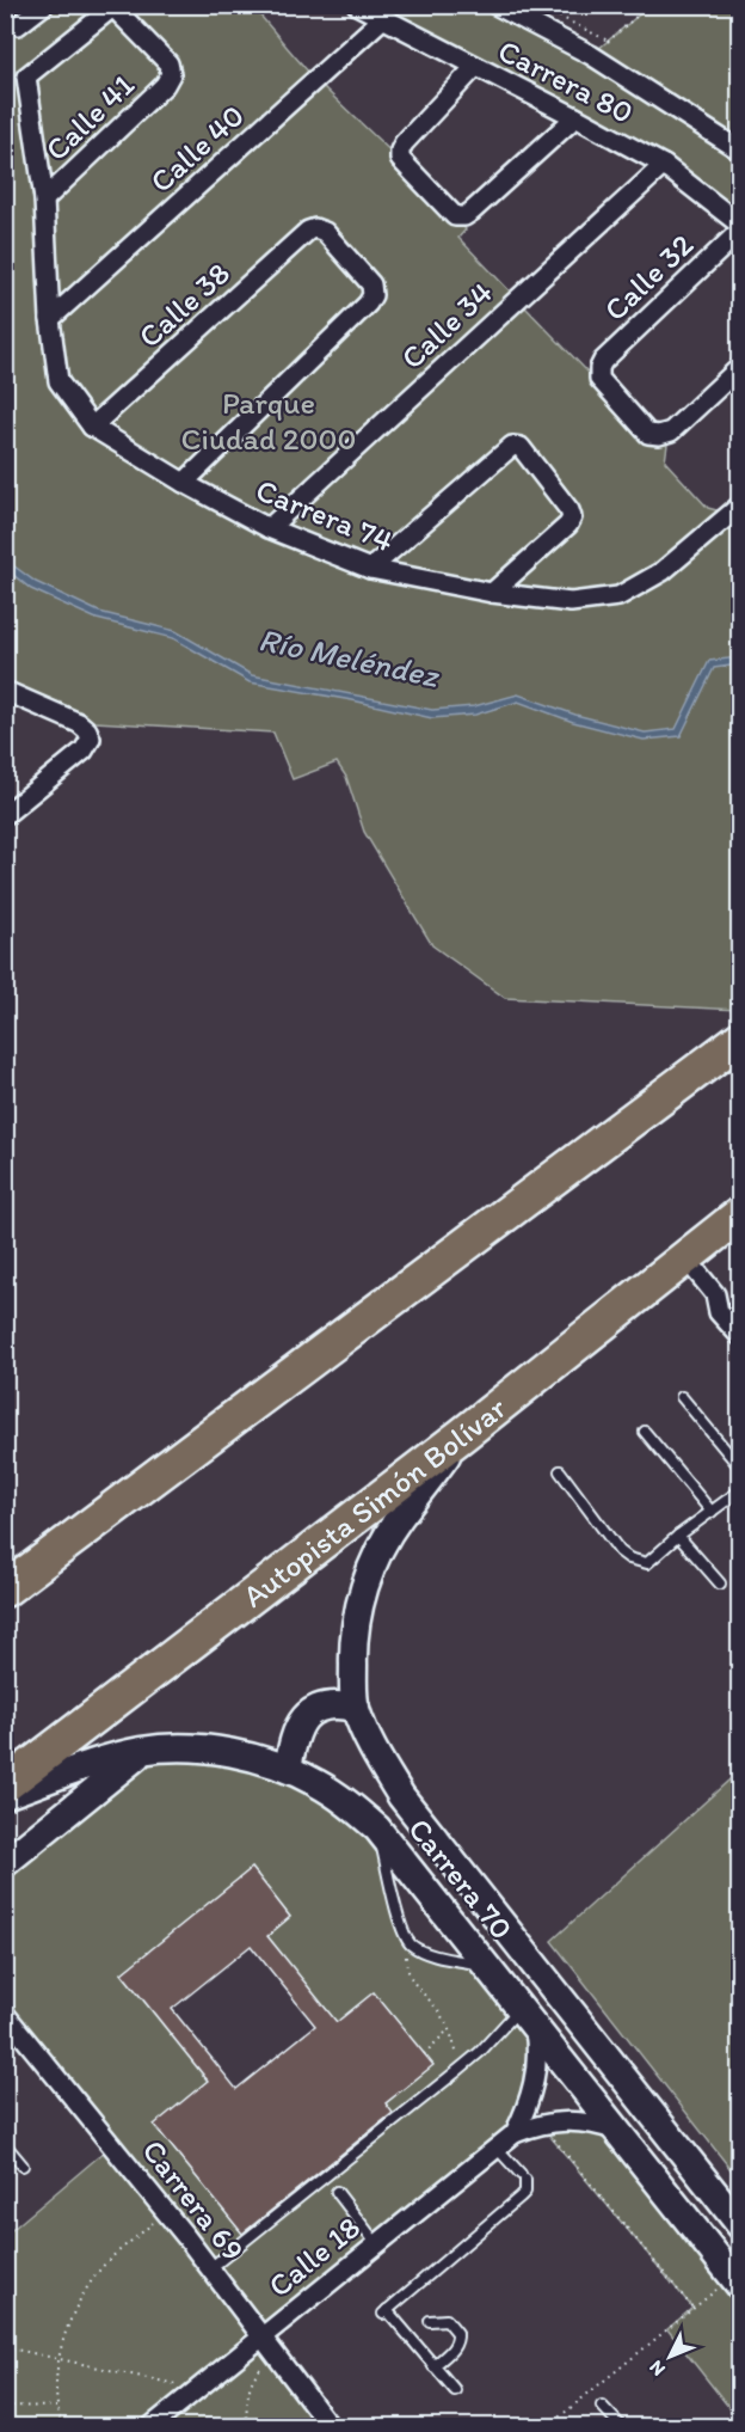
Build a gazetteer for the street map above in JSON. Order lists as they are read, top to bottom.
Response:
{
  "streets": {
    "highway": ["Autopista Simón Bolívar"],
    "street": [
      "Carrera 80",
      "Calle 41",
      "Calle 40",
      "Calle 32",
      "Calle 38",
      "Calle 34",
      "Carrera 74",
      "Carrera 70",
      "Carrera 69",
      "Calle 18"
    ]
  },
  "crossings": [
    ["Carrera 80", "Calle 40"],
    ["Carrera 80", "Calle 34"],
    ["Calle 41", "Carrera 74"],
    ["Calle 40", "Carrera 74"],
    ["Calle 38", "Carrera 74"],
    ["Calle 34", "Carrera 74"],
    ["Autopista Simón Bolívar", "Carrera 70"],
    ["Carrera 70", "Calle 18"],
    ["Carrera 69", "Calle 18"]
  ],
  "water": ["Río Meléndez"],
  "parks": ["Parque Ciudad 2000"],
  "north": "bottom left"
}
